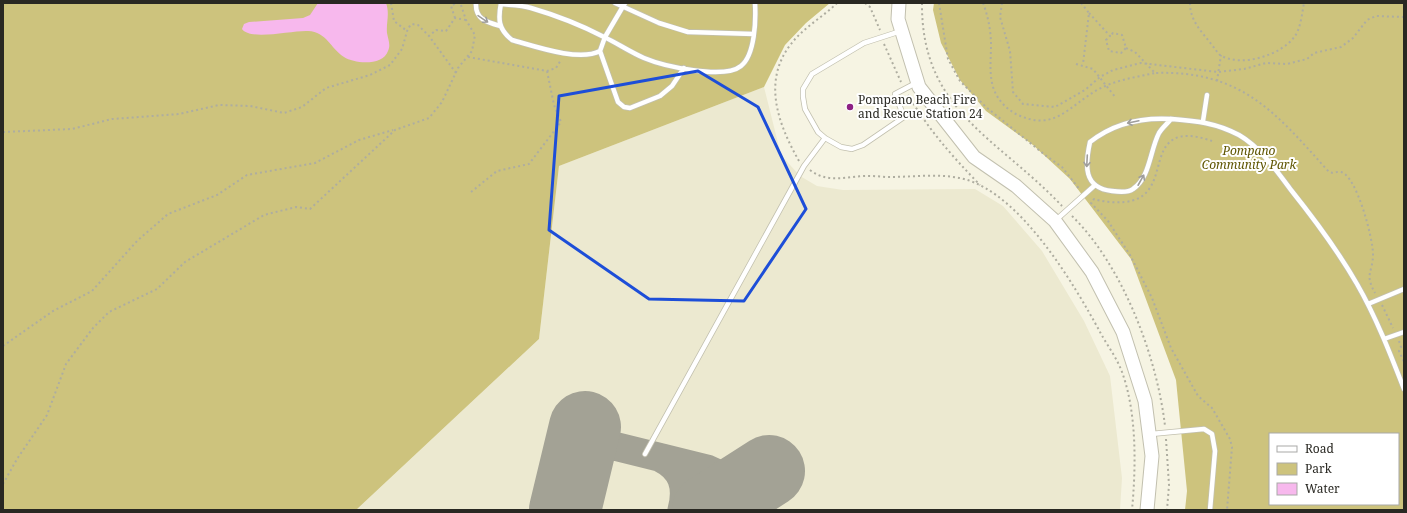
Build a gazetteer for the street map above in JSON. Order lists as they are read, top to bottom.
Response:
{
  "parks": ["Pompano Community Park"],
  "places": ["Pompano Beach Fire and Rescue Station 24"],
  "legend": ["Road", "Park", "Water"]
}
